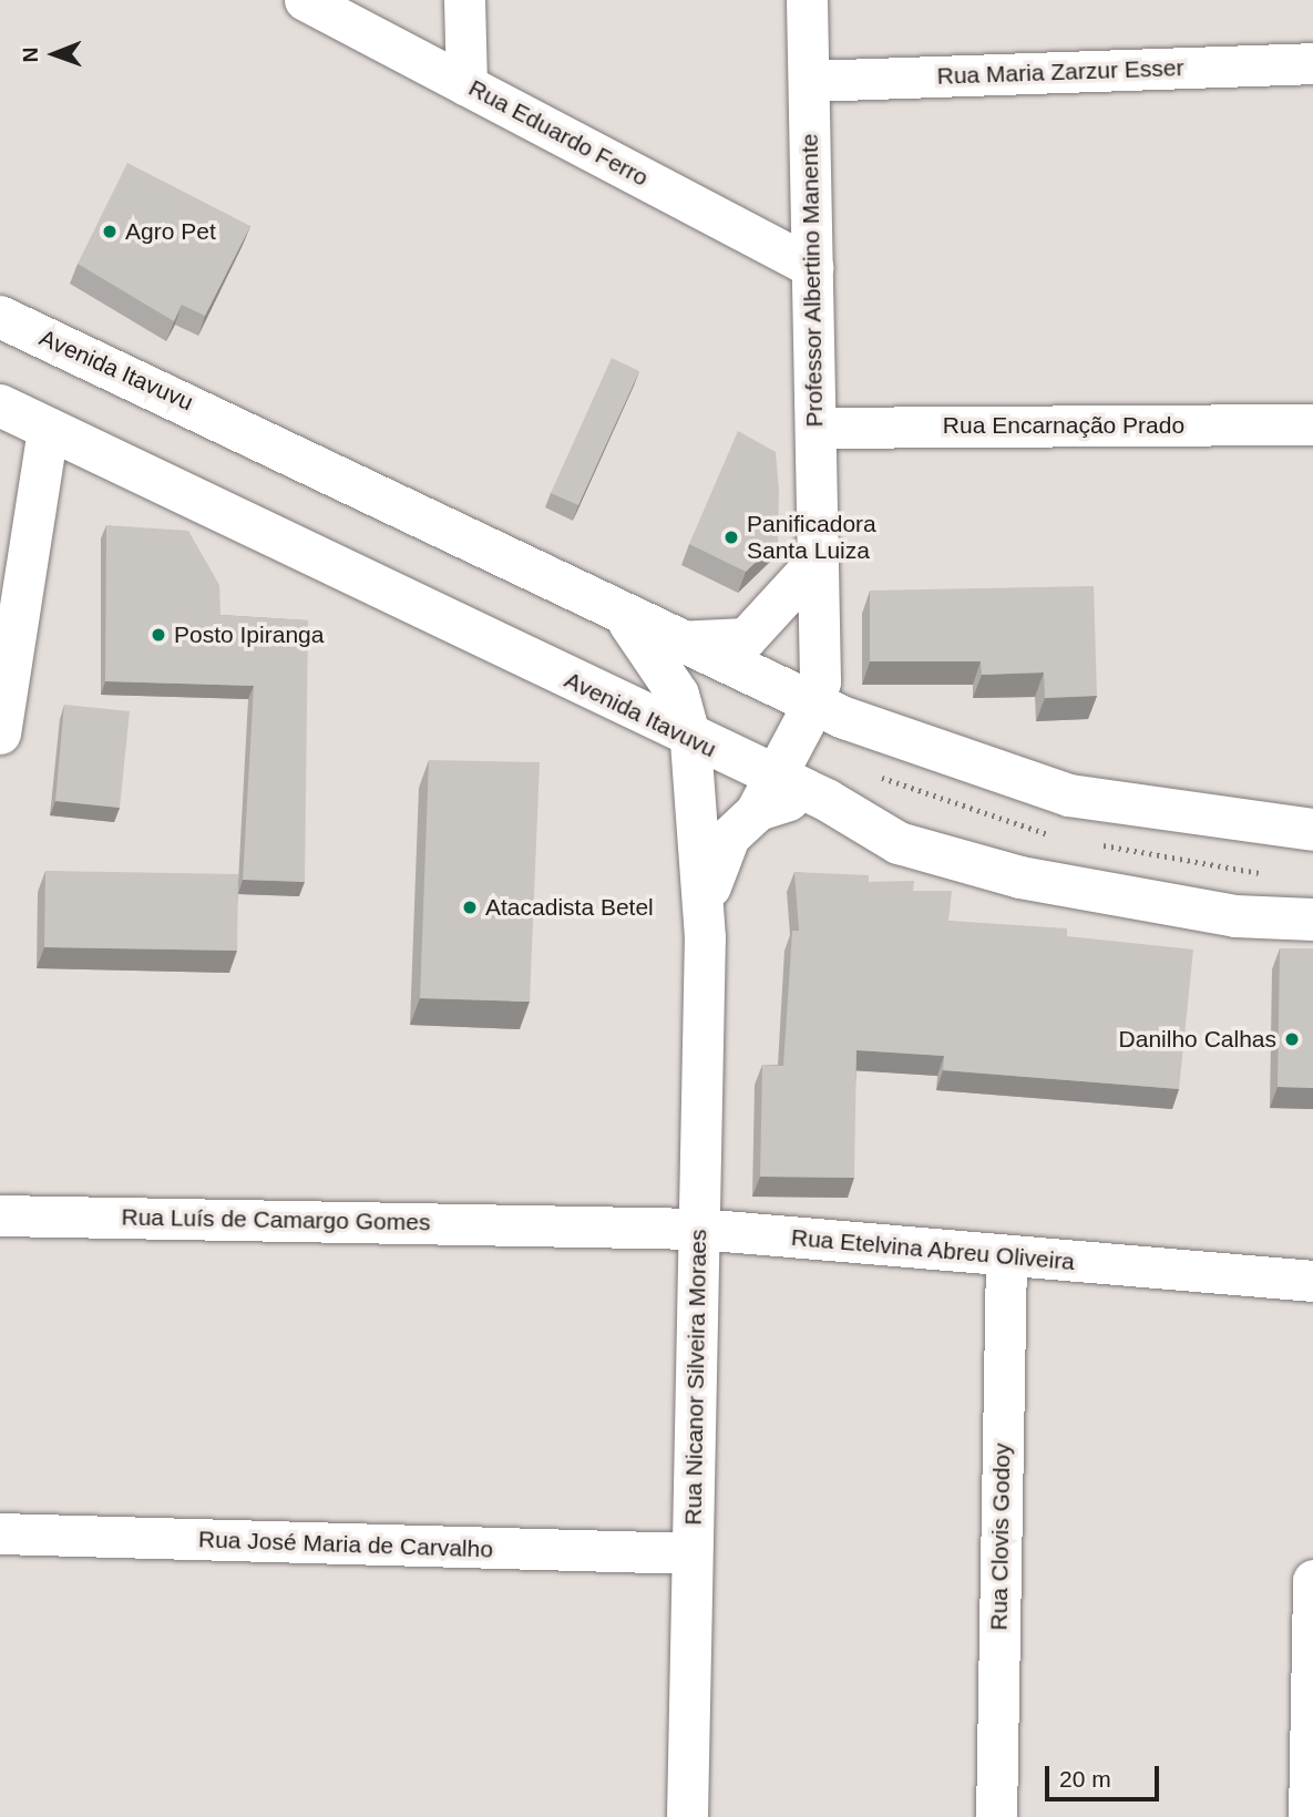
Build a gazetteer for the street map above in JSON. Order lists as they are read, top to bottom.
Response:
{
  "streets": {
    "main road": ["Avenida Itavuvu"],
    "street": [
      "Rua Maria Zarzur Esser",
      "Rua Eduardo Ferro",
      "Professor Albertino Manente",
      "Rua Encarnação Prado",
      "Rua Luís de Camargo Gomes",
      "Rua Etelvina Abreu Oliveira",
      "Rua Nicanor Silveira Moraes",
      "Rua Clovis Godoy",
      "Rua José Maria de Carvalho"
    ]
  },
  "crossings": [
    ["Rua Maria Zarzur Esser", "Professor Albertino Manente"],
    ["Rua Eduardo Ferro", "Professor Albertino Manente"],
    ["Professor Albertino Manente", "Avenida Itavuvu"],
    ["Professor Albertino Manente", "Rua Encarnação Prado"],
    ["Avenida Itavuvu", "Rua Nicanor Silveira Moraes"],
    ["Rua Luís de Camargo Gomes", "Rua Etelvina Abreu Oliveira"],
    ["Rua Etelvina Abreu Oliveira", "Rua Nicanor Silveira Moraes"],
    ["Rua Etelvina Abreu Oliveira", "Rua Clovis Godoy"],
    ["Rua Nicanor Silveira Moraes", "Rua José Maria de Carvalho"]
  ],
  "places": [
    "Agro Pet",
    "Panificadora Santa Luiza",
    "Posto Ipiranga",
    "Atacadista Betel",
    "Danilho Calhas"
  ],
  "scale_bar": "20 m",
  "north": "left"
}
